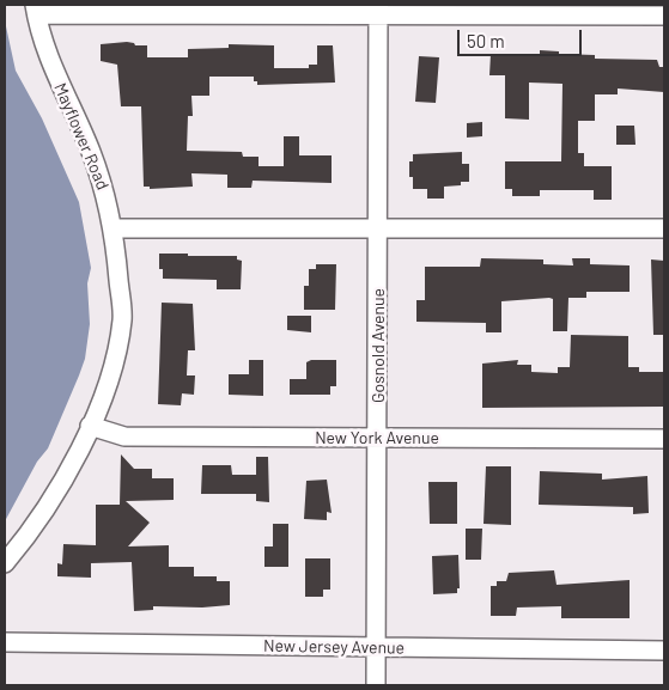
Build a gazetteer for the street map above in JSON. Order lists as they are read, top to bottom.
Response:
{
  "streets": {
    "street": [
      "Mayflower Road",
      "Gosnold Avenue",
      "New York Avenue",
      "New Jersey Avenue"
    ]
  },
  "crossings": [
    ["Mayflower Road", "New York Avenue"],
    ["Gosnold Avenue", "New York Avenue"],
    ["Gosnold Avenue", "New Jersey Avenue"]
  ],
  "scale_bar": "50 m"
}
